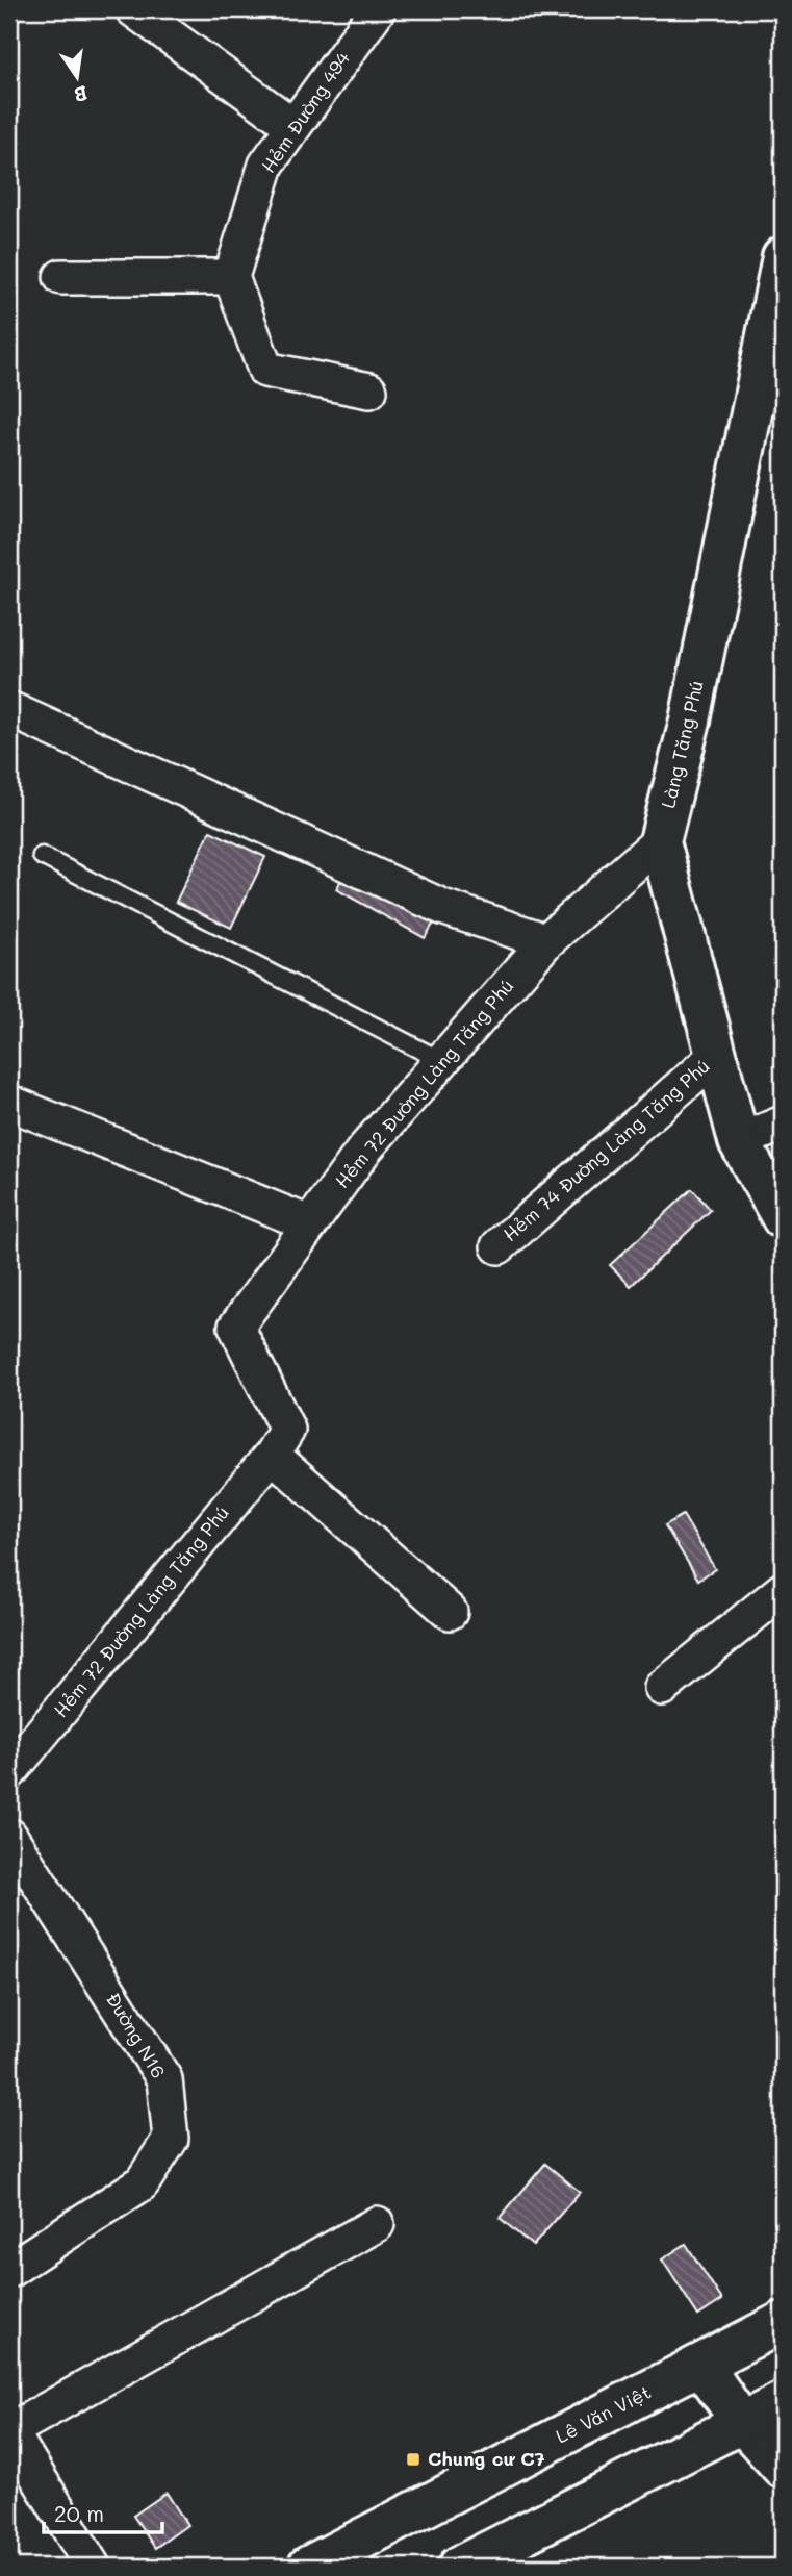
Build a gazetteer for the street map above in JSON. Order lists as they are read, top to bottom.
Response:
{
  "streets": {
    "street": [
      "Hẻm Đường 494",
      "Làng Tăng Phú",
      "Hẻm 72 Đường Làng Tăng Phú",
      "Hẻm 74 Đường Làng Tăng Phú",
      "Đường N16",
      "Lê Văn Việt"
    ]
  },
  "crossings": [
    ["Làng Tăng Phú", "Hẻm 72 Đường Làng Tăng Phú"],
    ["Làng Tăng Phú", "Hẻm 74 Đường Làng Tăng Phú"]
  ],
  "places": {
    "transit": ["Chung cư C7"]
  },
  "scale_bar": "20 m",
  "north": "bottom"
}
